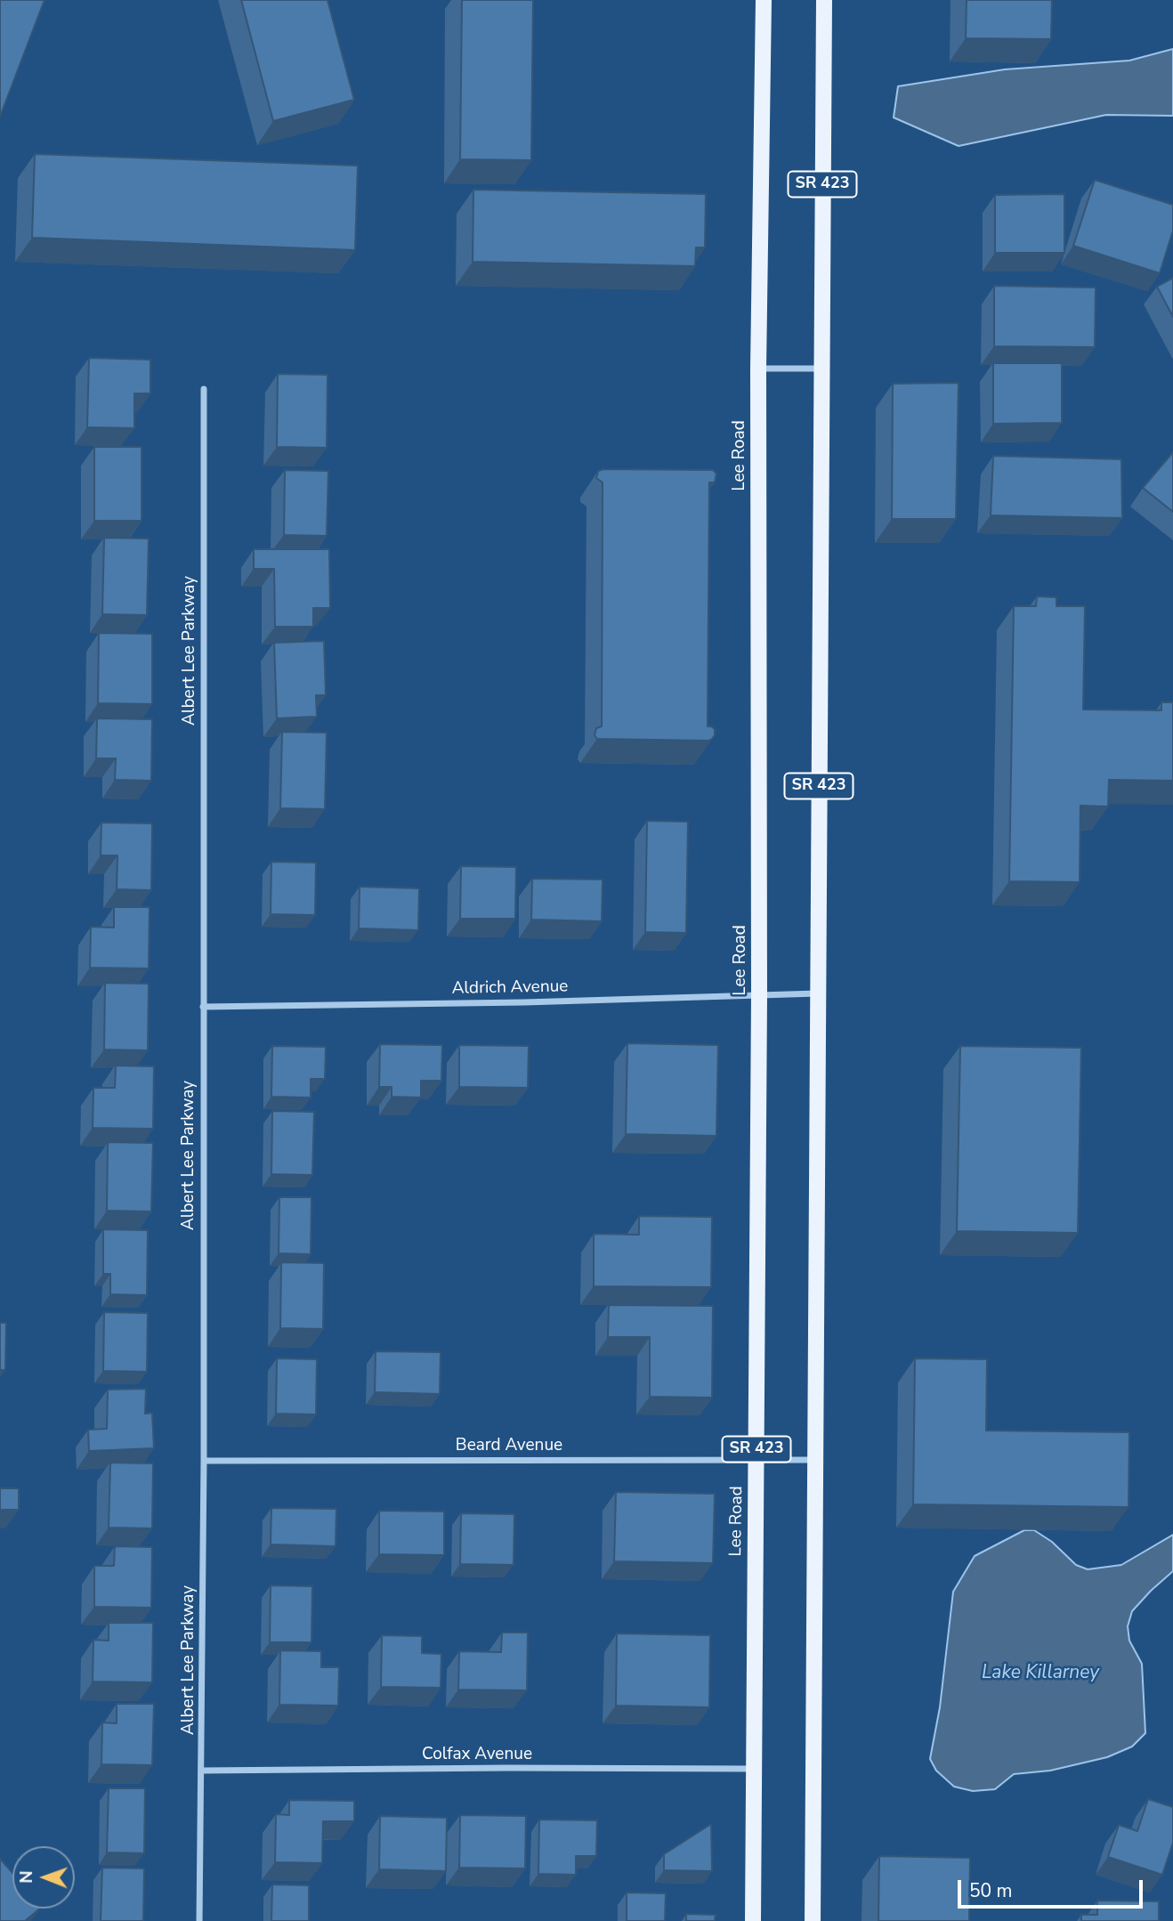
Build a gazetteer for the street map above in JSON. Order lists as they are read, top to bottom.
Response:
{
  "streets": {
    "main road": ["SR 423", "Lee Road"],
    "street": [
      "Albert Lee Parkway",
      "Aldrich Avenue",
      "Beard Avenue",
      "Colfax Avenue"
    ]
  },
  "crossings": [
    ["SR 423", "Aldrich Avenue"],
    ["SR 423", "Beard Avenue"],
    ["Lee Road", "Aldrich Avenue"],
    ["Lee Road", "Beard Avenue"],
    ["Lee Road", "Colfax Avenue"],
    ["Albert Lee Parkway", "Aldrich Avenue"],
    ["Albert Lee Parkway", "Beard Avenue"],
    ["Albert Lee Parkway", "Colfax Avenue"]
  ],
  "water": ["Lake Killarney"],
  "scale_bar": "50 m",
  "north": "left"
}
